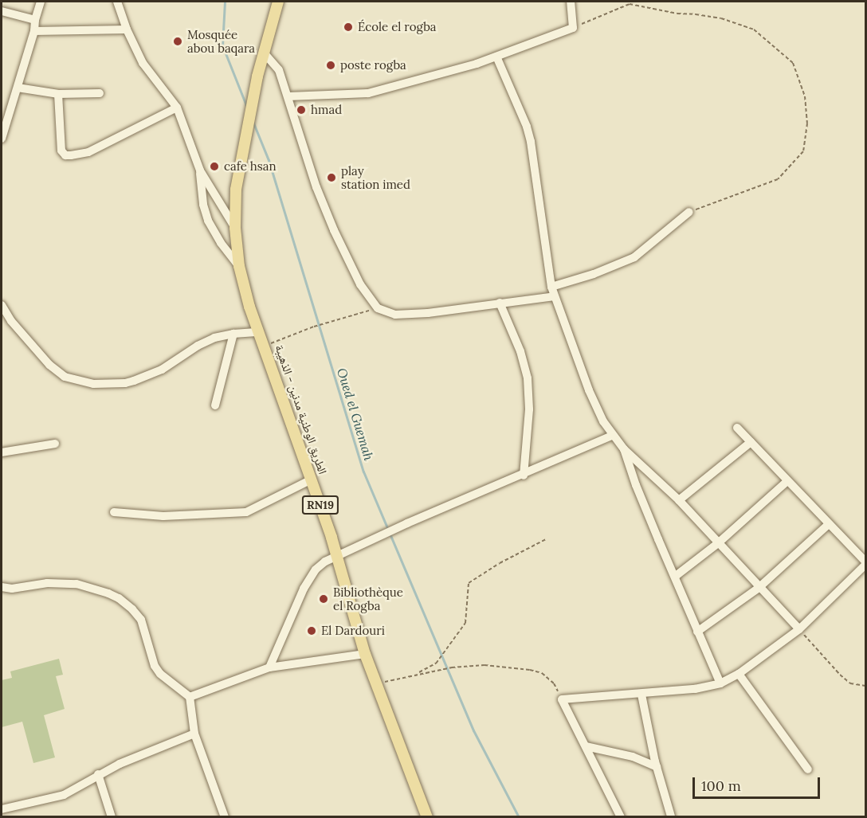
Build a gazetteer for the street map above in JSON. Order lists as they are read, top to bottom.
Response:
{
  "streets": {
    "main road": ["الطريق الوطنية مدنين - الذهيبة", "RN19"]
  },
  "water": ["Oued el Guemah"],
  "places": [
    "École el rogba",
    "Mosquée abou baqara",
    "poste rogba",
    "hmad",
    "cafe hsan",
    "play station imed",
    "Bibliothèque el Rogba",
    "El Dardouri"
  ],
  "scale_bar": "100 m"
}
